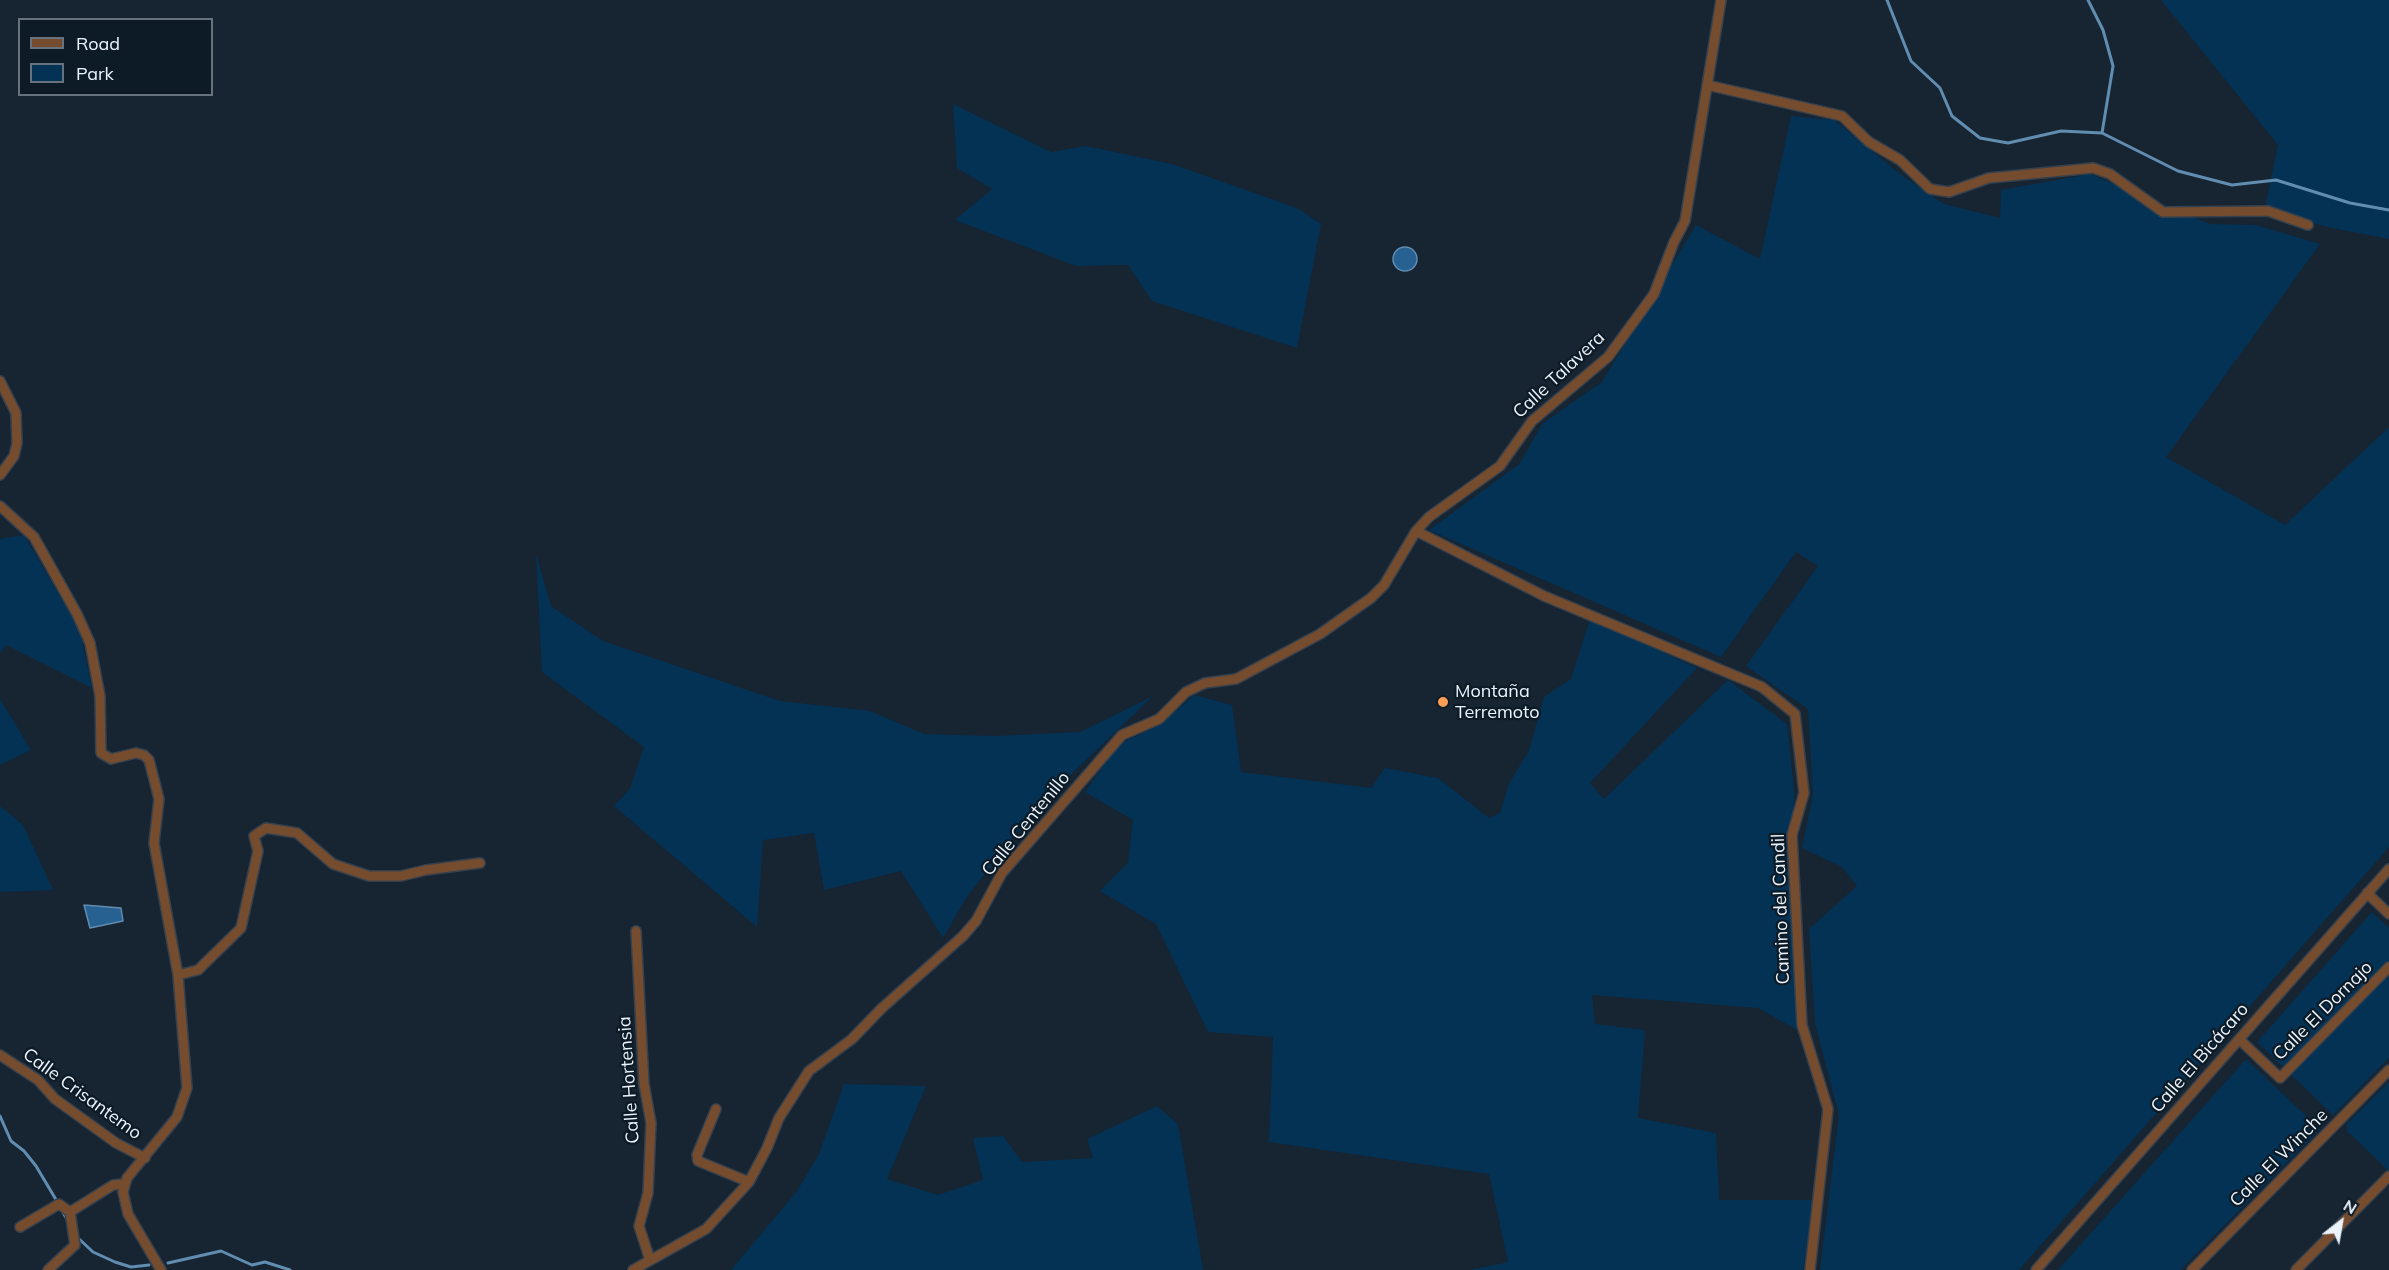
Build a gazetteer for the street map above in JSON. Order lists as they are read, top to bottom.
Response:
{
  "streets": {
    "street": [
      "Calle Talavera",
      "Calle Centenillo",
      "Camino del Candil",
      "Calle El Dornajo",
      "Calle El Bicácaro",
      "Calle Hortensia",
      "Calle Crisantemo",
      "Calle El Winche"
    ]
  },
  "crossings": [
    ["Calle Talavera", "Calle Centenillo"],
    ["Calle Talavera", "Camino del Candil"],
    ["Calle Centenillo", "Camino del Candil"],
    ["Calle Centenillo", "Calle Hortensia"],
    ["Calle El Dornajo", "Calle El Bicácaro"]
  ],
  "places": ["Montaña Terremoto"],
  "legend": ["Road", "Park"],
  "north": "top right"
}
